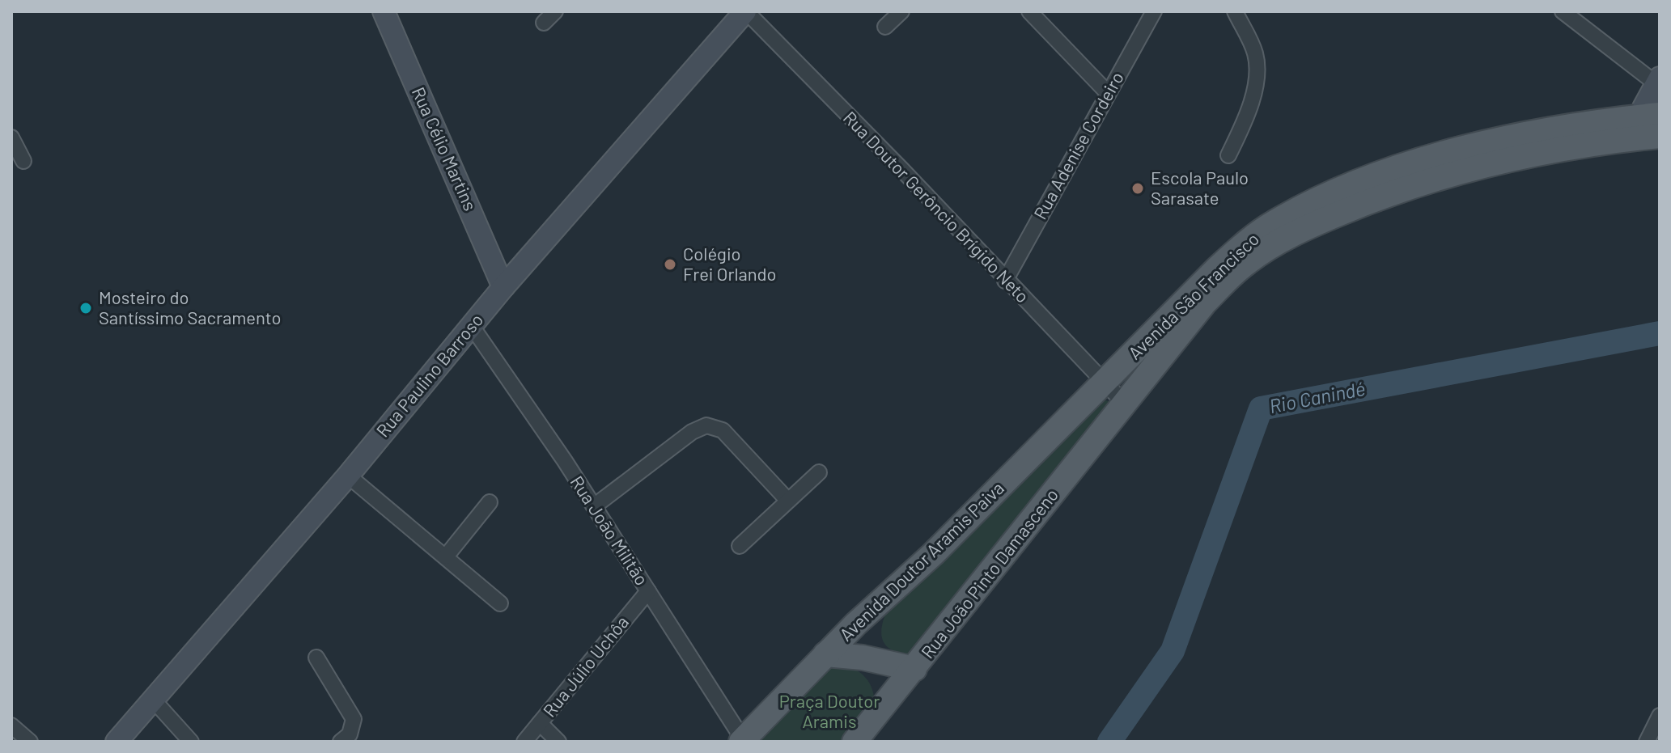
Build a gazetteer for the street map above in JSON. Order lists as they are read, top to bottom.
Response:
{
  "streets": {
    "main road": ["Avenida São Francisco", "Avenida Doutor Aramis Paiva", "Rua João Pinto Damasceno"],
    "street": [
      "Rua Adenise Cordeiro",
      "Rua Célio Martins",
      "Rua Doutor Gerôncio Brígido Neto",
      "Rua Paulino Barroso",
      "Rua João Militão",
      "Rua Júlio Uchôa"
    ]
  },
  "crossings": [
    ["Rua Adenise Cordeiro", "Rua Doutor Gerôncio Brígido Neto"],
    ["Rua Célio Martins", "Rua Paulino Barroso"],
    ["Rua Doutor Gerôncio Brígido Neto", "Avenida São Francisco"],
    ["Rua Doutor Gerôncio Brígido Neto", "Rua Paulino Barroso"],
    ["Rua Doutor Gerôncio Brígido Neto", "Avenida Doutor Aramis Paiva"],
    ["Rua Doutor Gerôncio Brígido Neto", "Rua João Pinto Damasceno"],
    ["Avenida São Francisco", "Avenida Doutor Aramis Paiva"],
    ["Avenida São Francisco", "Rua João Pinto Damasceno"],
    ["Rua Paulino Barroso", "Rua João Militão"],
    ["Rua João Militão", "Avenida Doutor Aramis Paiva"],
    ["Rua João Militão", "Rua Júlio Uchôa"]
  ],
  "water": ["Rio Canindé"],
  "parks": ["Praça Doutor Aramis"],
  "places": ["Escola Paulo Sarasate", "Colégio Frei Orlando", "Mosteiro do Santíssimo Sacramento"]
}
